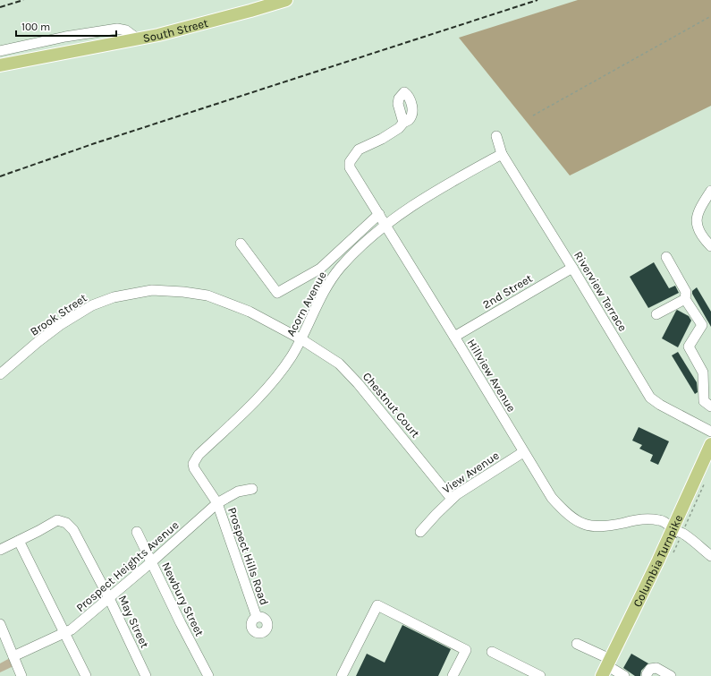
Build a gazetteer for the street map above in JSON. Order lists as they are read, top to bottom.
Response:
{
  "streets": {
    "main road": ["South Street", "Columbia Turnpike"],
    "street": [
      "2nd Street",
      "Riverview Terrace",
      "Acorn Avenue",
      "Brook Street",
      "Hillview Avenue",
      "Chestnut Court",
      "View Avenue",
      "Prospect Hills Road",
      "Prospect Heights Avenue",
      "Newbury Street",
      "May Street"
    ]
  },
  "crossings": [
    ["2nd Street", "Riverview Terrace"],
    ["2nd Street", "Hillview Avenue"],
    ["Riverview Terrace", "Acorn Avenue"],
    ["Acorn Avenue", "Brook Street"],
    ["Acorn Avenue", "Hillview Avenue"],
    ["Acorn Avenue", "Chestnut Court"],
    ["Acorn Avenue", "Prospect Hills Road"],
    ["Acorn Avenue", "Prospect Heights Avenue"],
    ["Brook Street", "Chestnut Court"],
    ["Hillview Avenue", "View Avenue"],
    ["Hillview Avenue", "Columbia Turnpike"],
    ["Chestnut Court", "View Avenue"],
    ["Prospect Hills Road", "Prospect Heights Avenue"],
    ["Prospect Heights Avenue", "Newbury Street"],
    ["Prospect Heights Avenue", "May Street"]
  ],
  "scale_bar": "100 m"
}
